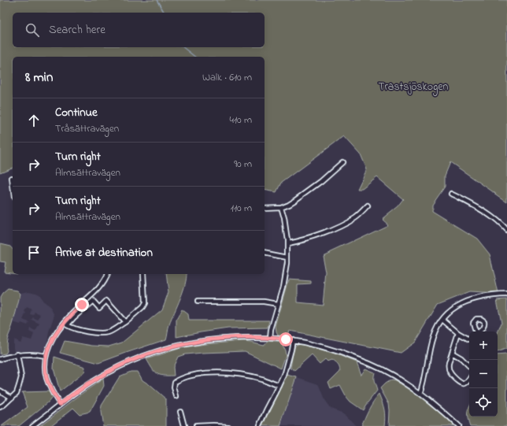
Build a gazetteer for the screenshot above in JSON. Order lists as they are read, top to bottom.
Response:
{
  "parks": ["Trastsjöskogen"],
  "page": {
    "search": "Search here",
    "heading": ["8 min", "Walk · 610 m"],
    "list": [
      ["Continue", "Tråsättravägen", "410 m"],
      ["Turn right", "Almsättravägen", "90 m"],
      ["Turn right", "Almsättravägen", "110 m"],
      "Arrive at destination"
    ],
    "map_buttons": ["+", "−"]
  }
}
